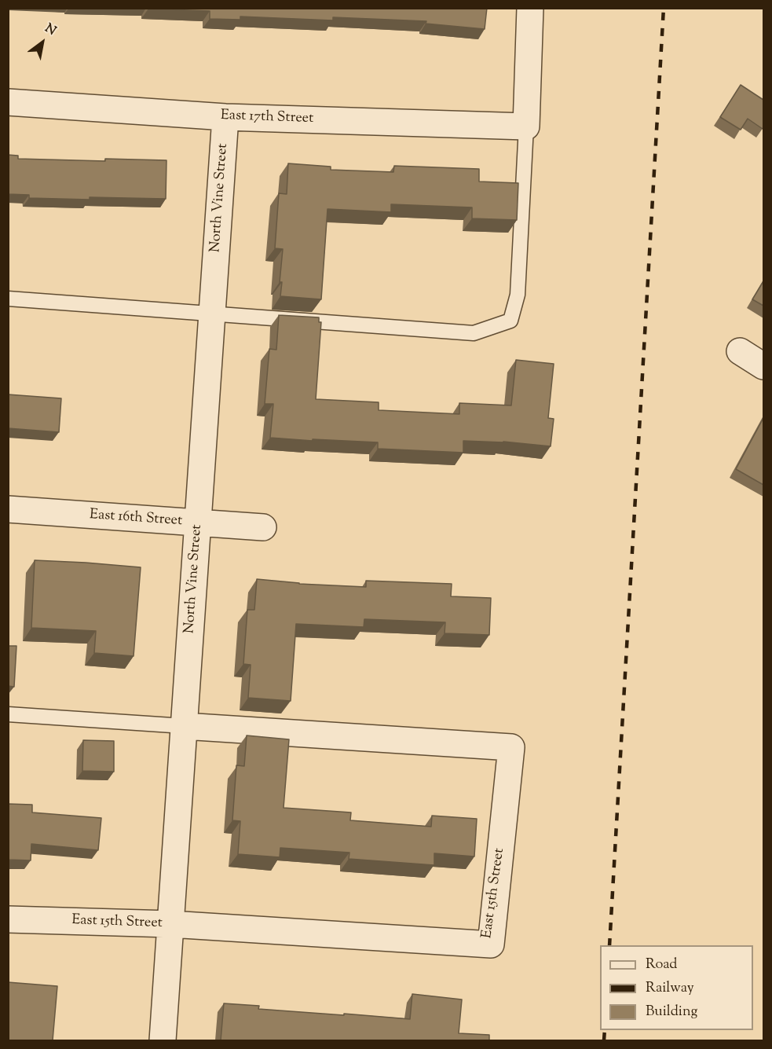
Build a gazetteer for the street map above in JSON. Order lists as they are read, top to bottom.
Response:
{
  "streets": {
    "street": [
      "East 17th Street",
      "North Vine Street",
      "East 16th Street",
      "East 15th Street"
    ]
  },
  "crossings": [
    ["East 17th Street", "North Vine Street"],
    ["North Vine Street", "East 16th Street"],
    ["North Vine Street", "East 15th Street"]
  ],
  "legend": ["Road", "Railway", "Building"],
  "north": "top right"
}
